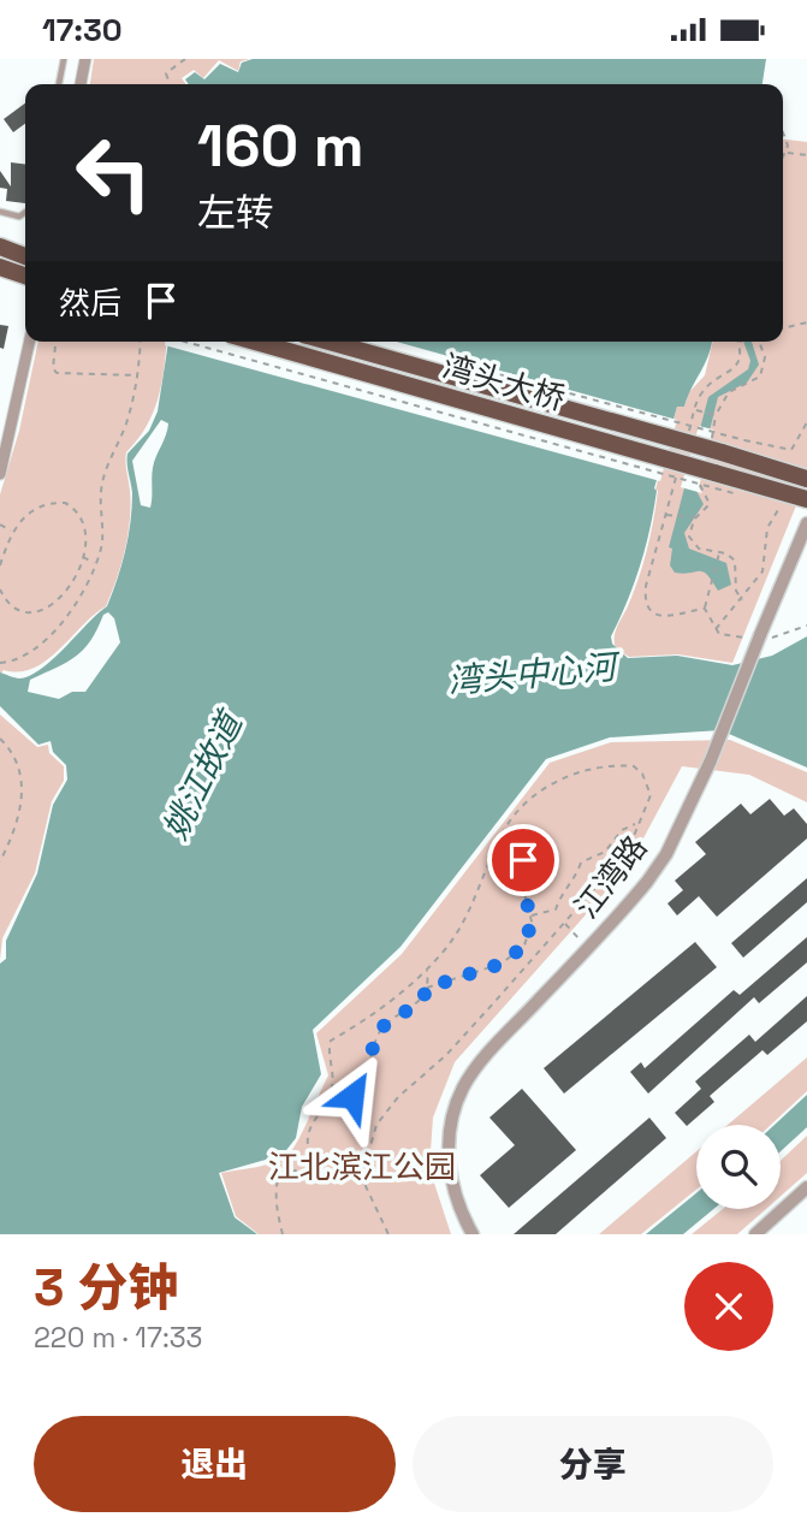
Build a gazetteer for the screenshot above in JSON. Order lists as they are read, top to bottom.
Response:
{
  "streets": {
    "main road": ["湾头大桥"],
    "street": ["江湾路"]
  },
  "water": ["湾头中心河", "姚江故道"],
  "parks": ["江北滨江公园"],
  "page": {
    "status": "17:30",
    "turn": ["160 m", "左转"],
    "then": "然后",
    "heading": ["3 分钟", "220 m · 17:33"],
    "buttons": ["退出", "分享"]
  }
}
